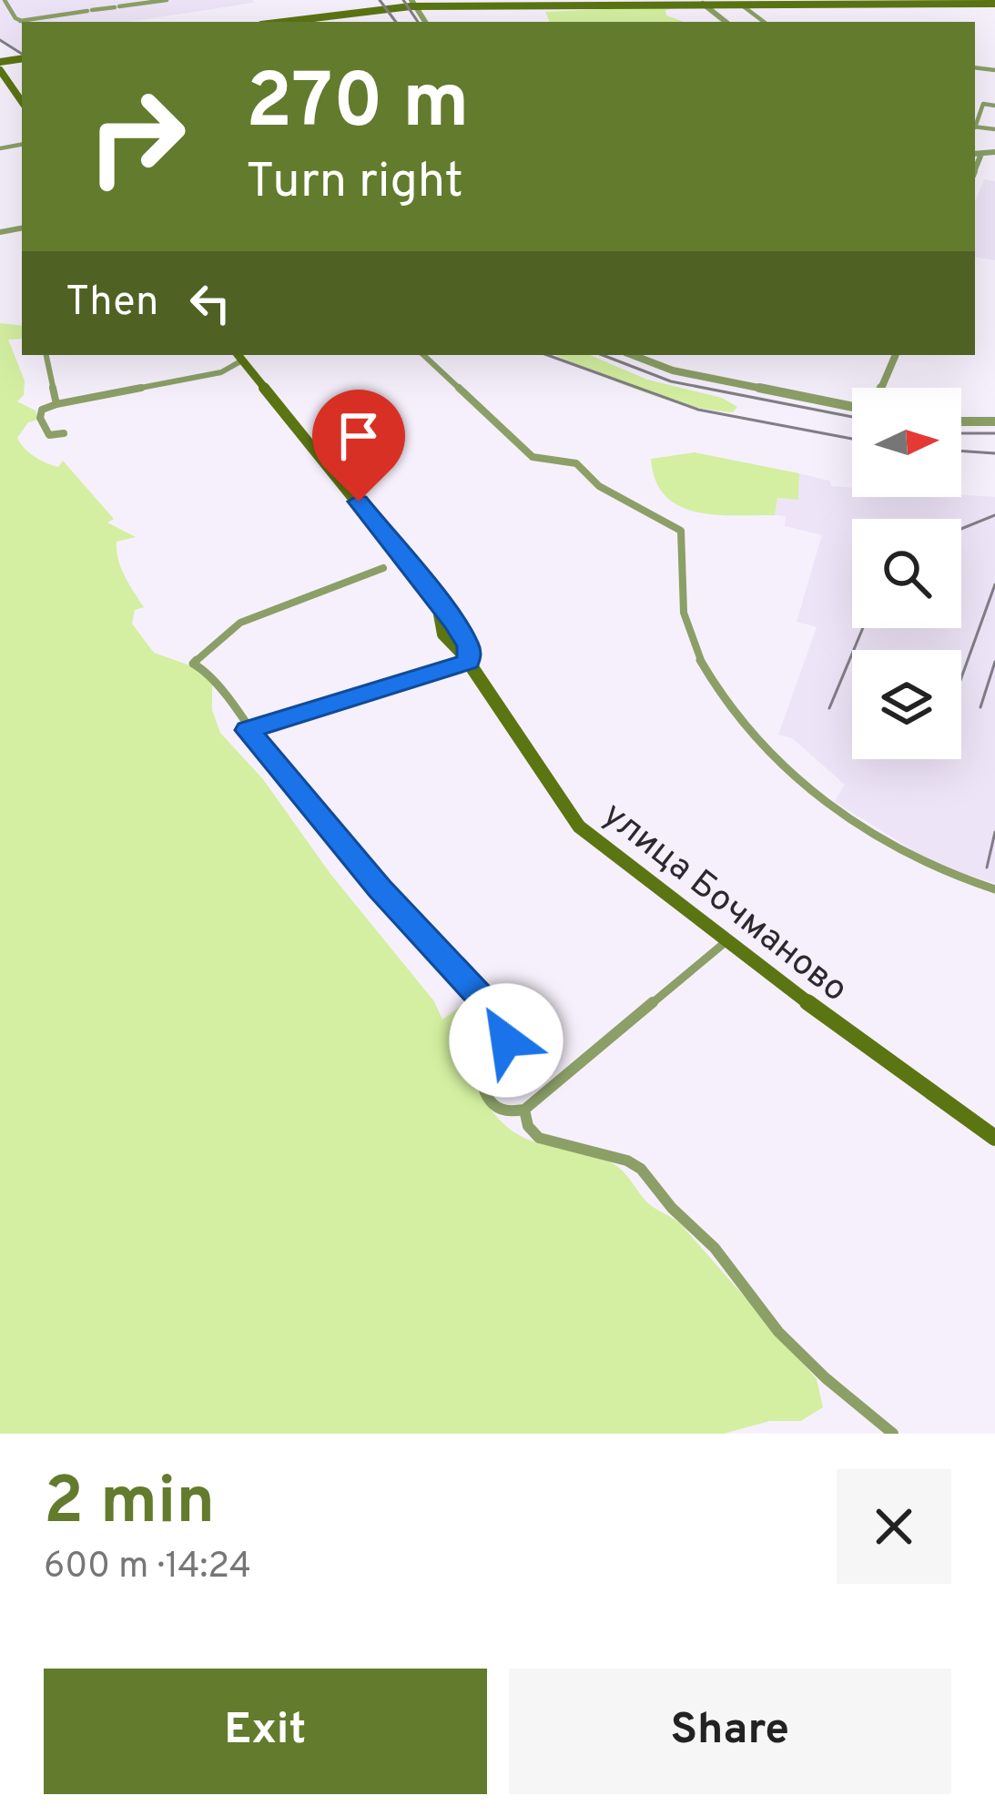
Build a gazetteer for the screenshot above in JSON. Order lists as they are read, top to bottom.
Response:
{
  "streets": {
    "main road": ["улица Бочманово"]
  },
  "north": "right",
  "page": {
    "turn": ["270 m", "Turn right"],
    "then": "Then",
    "heading": ["2 min", "600 m · 14:24"],
    "buttons": ["Exit", "Share"]
  }
}
